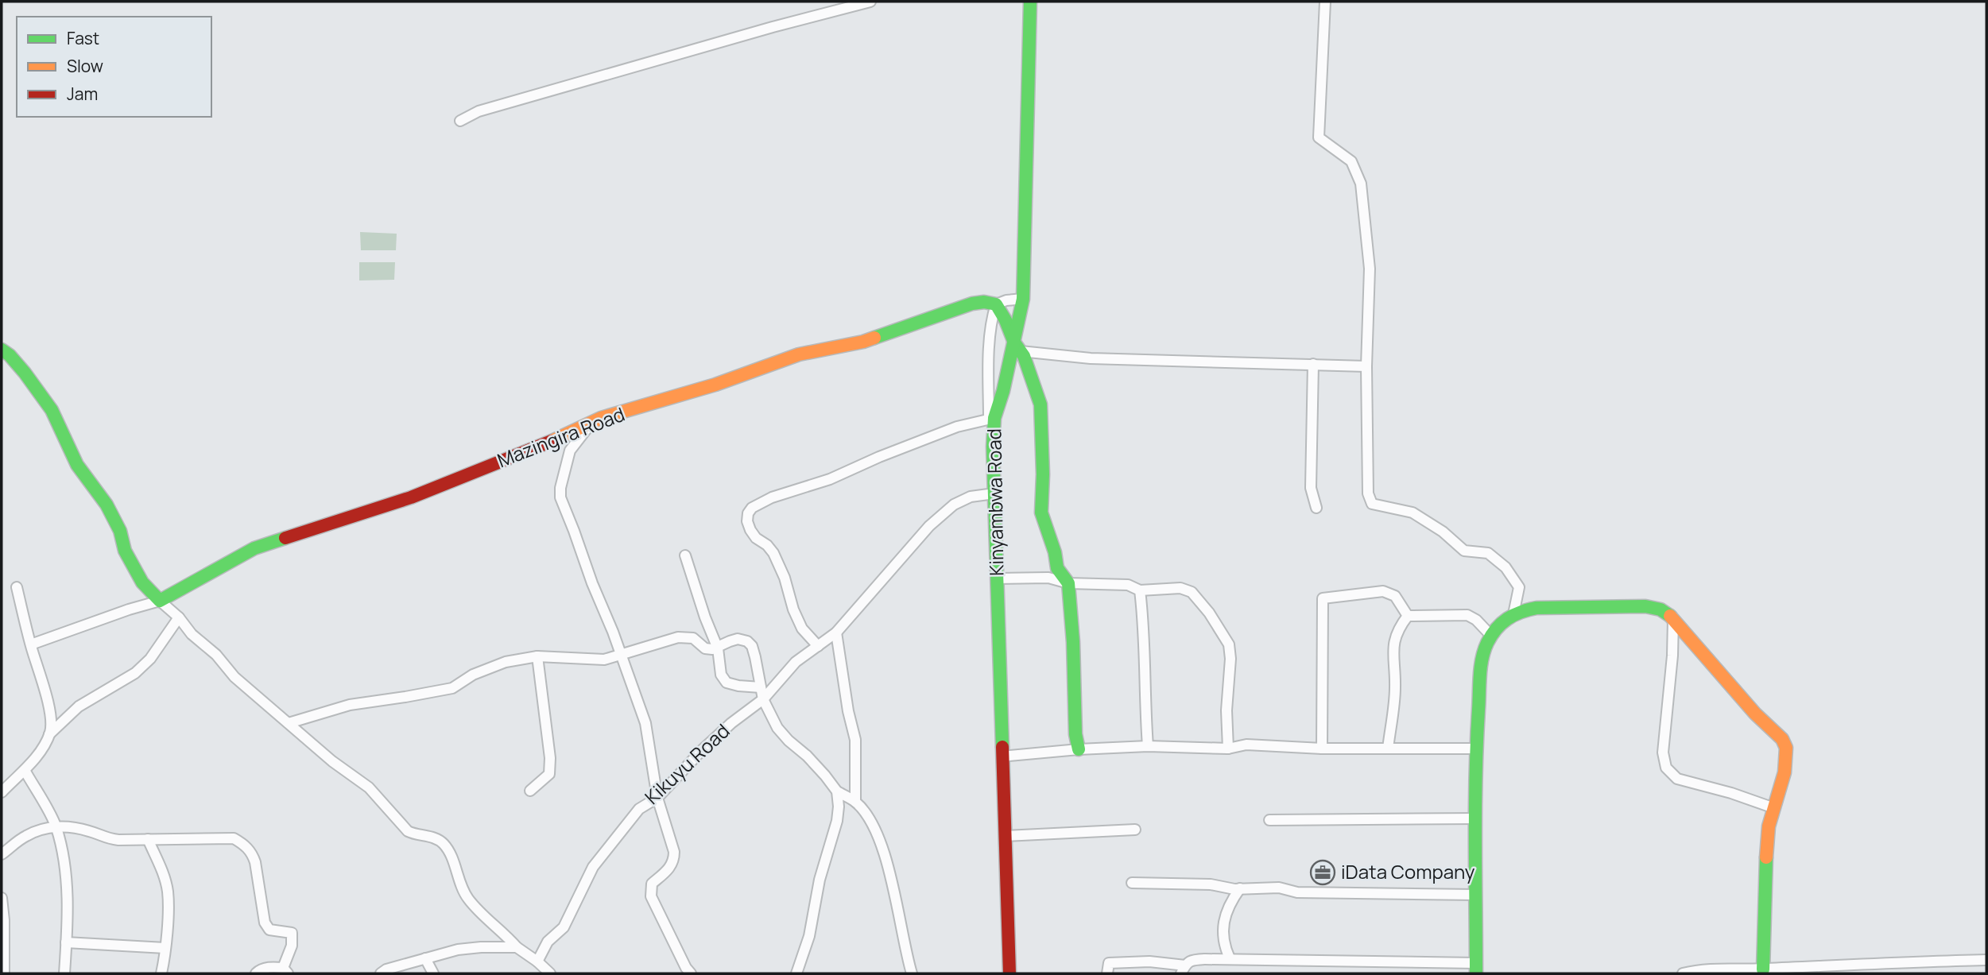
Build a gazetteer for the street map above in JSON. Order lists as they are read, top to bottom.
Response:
{
  "streets": {
    "street": ["Mazingira Road", "Kinyambwa Road", "Kikuyu Road"]
  },
  "crossings": [
    ["Kinyambwa Road", "Kikuyu Road"]
  ],
  "places": {
    "office": ["iData Company"]
  },
  "legend": ["Fast", "Slow", "Jam"]
}
